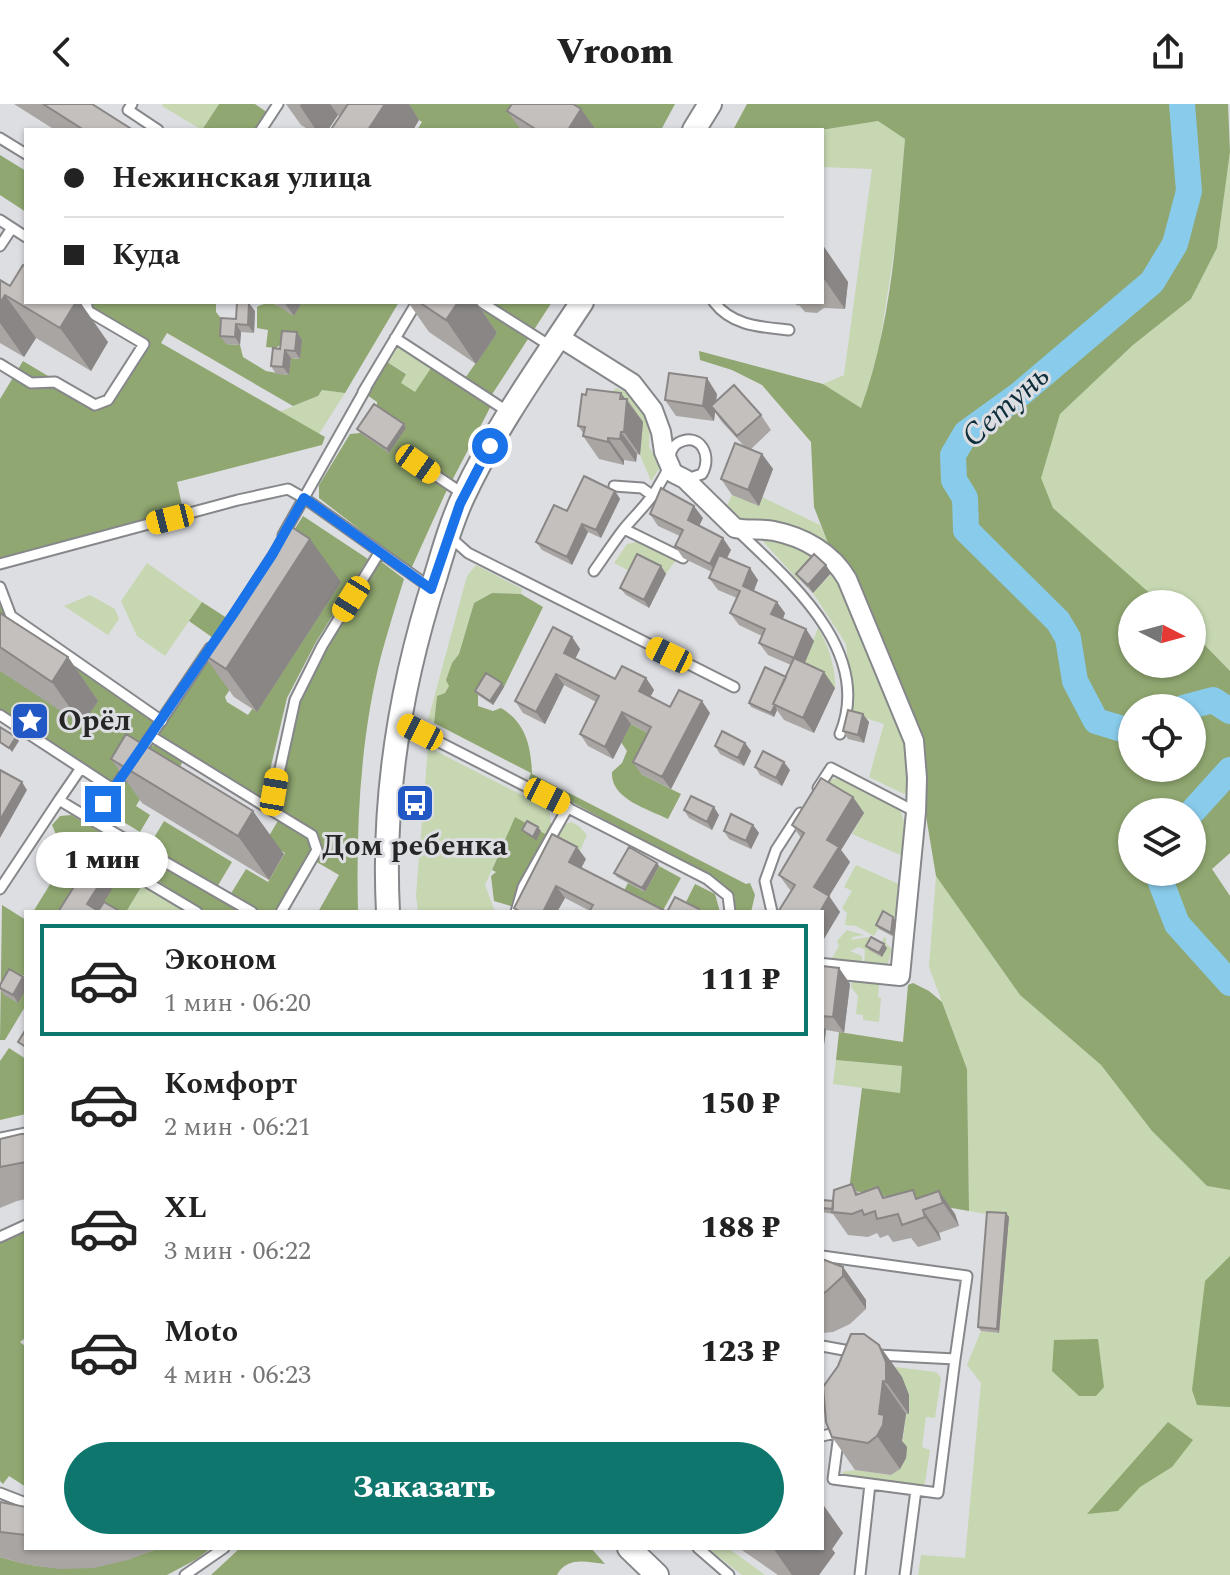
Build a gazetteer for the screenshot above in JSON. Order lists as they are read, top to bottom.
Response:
{
  "water": ["Сетунь"],
  "places": {
    "place": ["Орёл"],
    "bus stop": ["Дом ребенка"]
  },
  "north": "right",
  "page": {
    "header": "Vroom",
    "banner": ["Нежинская улица", "Куда"],
    "bubble": "1 мин",
    "list": [
      {
        "name": "Эконом",
        "note": "1 мин · 06:20",
        "value": "111 ₽"
      },
      {
        "name": "Комфорт",
        "note": "2 мин · 06:21",
        "value": "150 ₽"
      },
      {
        "name": "XL",
        "note": "3 мин · 06:22",
        "value": "188 ₽"
      },
      {
        "name": "Moto",
        "note": "4 мин · 06:23",
        "value": "123 ₽"
      }
    ],
    "buttons": "Заказать"
  }
}
